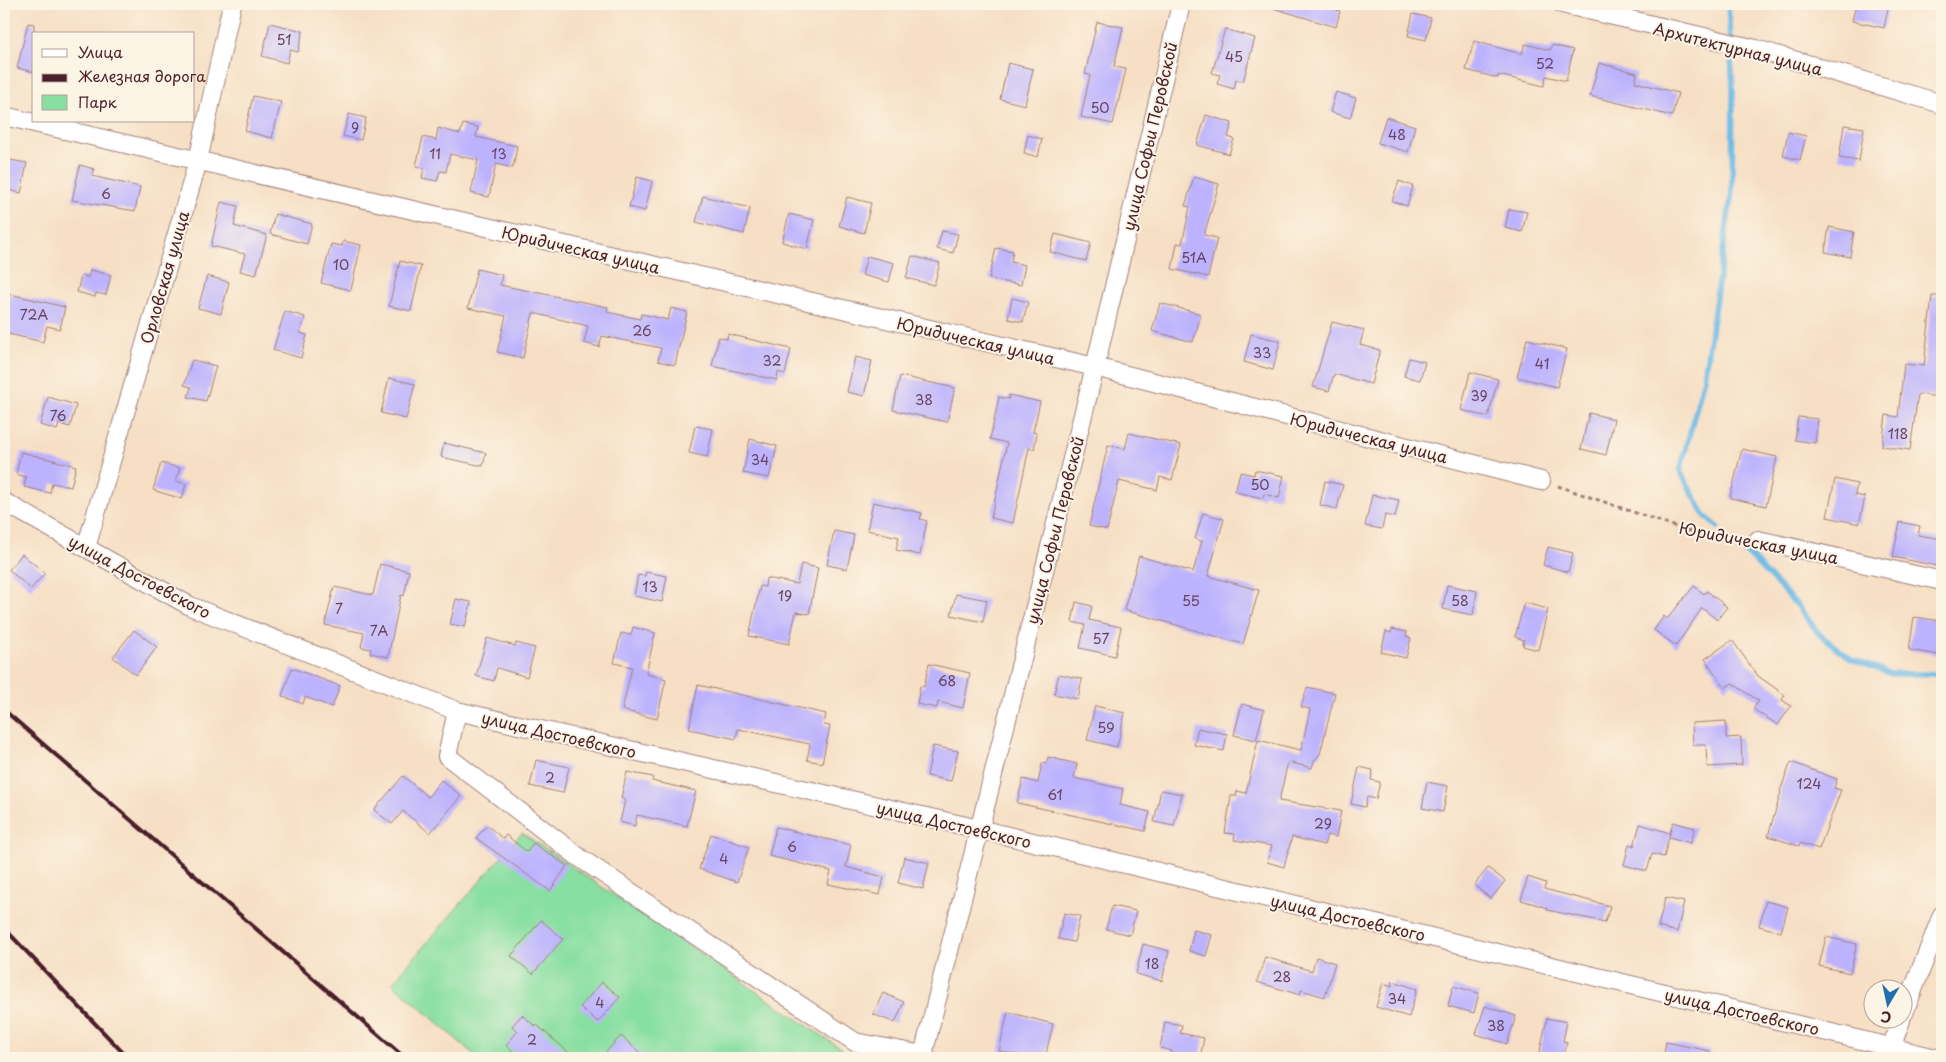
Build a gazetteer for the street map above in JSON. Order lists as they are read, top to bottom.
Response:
{
  "streets": {
    "street": [
      "Архитектурная улица",
      "улица Софьи Перовской",
      "Юридическая улица",
      "Орловская улица",
      "улица Достоевского"
    ]
  },
  "crossings": [
    ["улица Софьи Перовской", "Юридическая улица"],
    ["улица Софьи Перовской", "улица Достоевского"],
    ["Юридическая улица", "Орловская улица"],
    ["Орловская улица", "улица Достоевского"]
  ],
  "house_numbers": [
    "51",
    "45",
    "52",
    "50",
    "9",
    "48",
    "11",
    "13",
    "6",
    "51А",
    "10",
    "72А",
    "26",
    "33",
    "32",
    "41",
    "39",
    "38",
    "76",
    "118",
    "34",
    "50",
    "13",
    "19",
    "55",
    "58",
    "7",
    "7А",
    "57",
    "68",
    "59",
    "2",
    "124",
    "61",
    "29",
    "6",
    "4",
    "18",
    "28",
    "34",
    "4",
    "38",
    "2"
  ],
  "legend": ["Улица", "Железная дорога", "Парк"],
  "north": "bottom"
}
